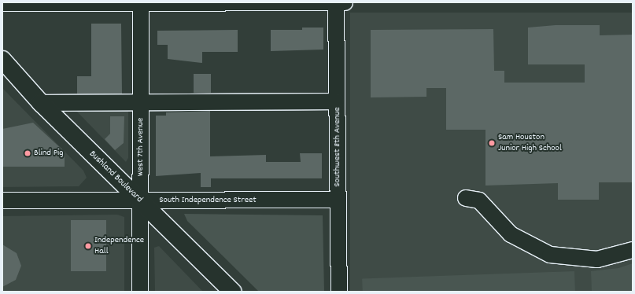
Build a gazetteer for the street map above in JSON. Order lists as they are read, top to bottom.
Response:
{
  "streets": {
    "main road": ["Bushland Boulevard"],
    "street": ["West 7th Avenue", "Southwest 8th Avenue", "South Independence Street"]
  },
  "crossings": [
    ["West 7th Avenue", "Bushland Boulevard"],
    ["West 7th Avenue", "South Independence Street"],
    ["Southwest 8th Avenue", "South Independence Street"],
    ["Bushland Boulevard", "South Independence Street"]
  ],
  "places": ["Sam Houston Junior High School", "Blind Pig", "Independence Hall"]
}
